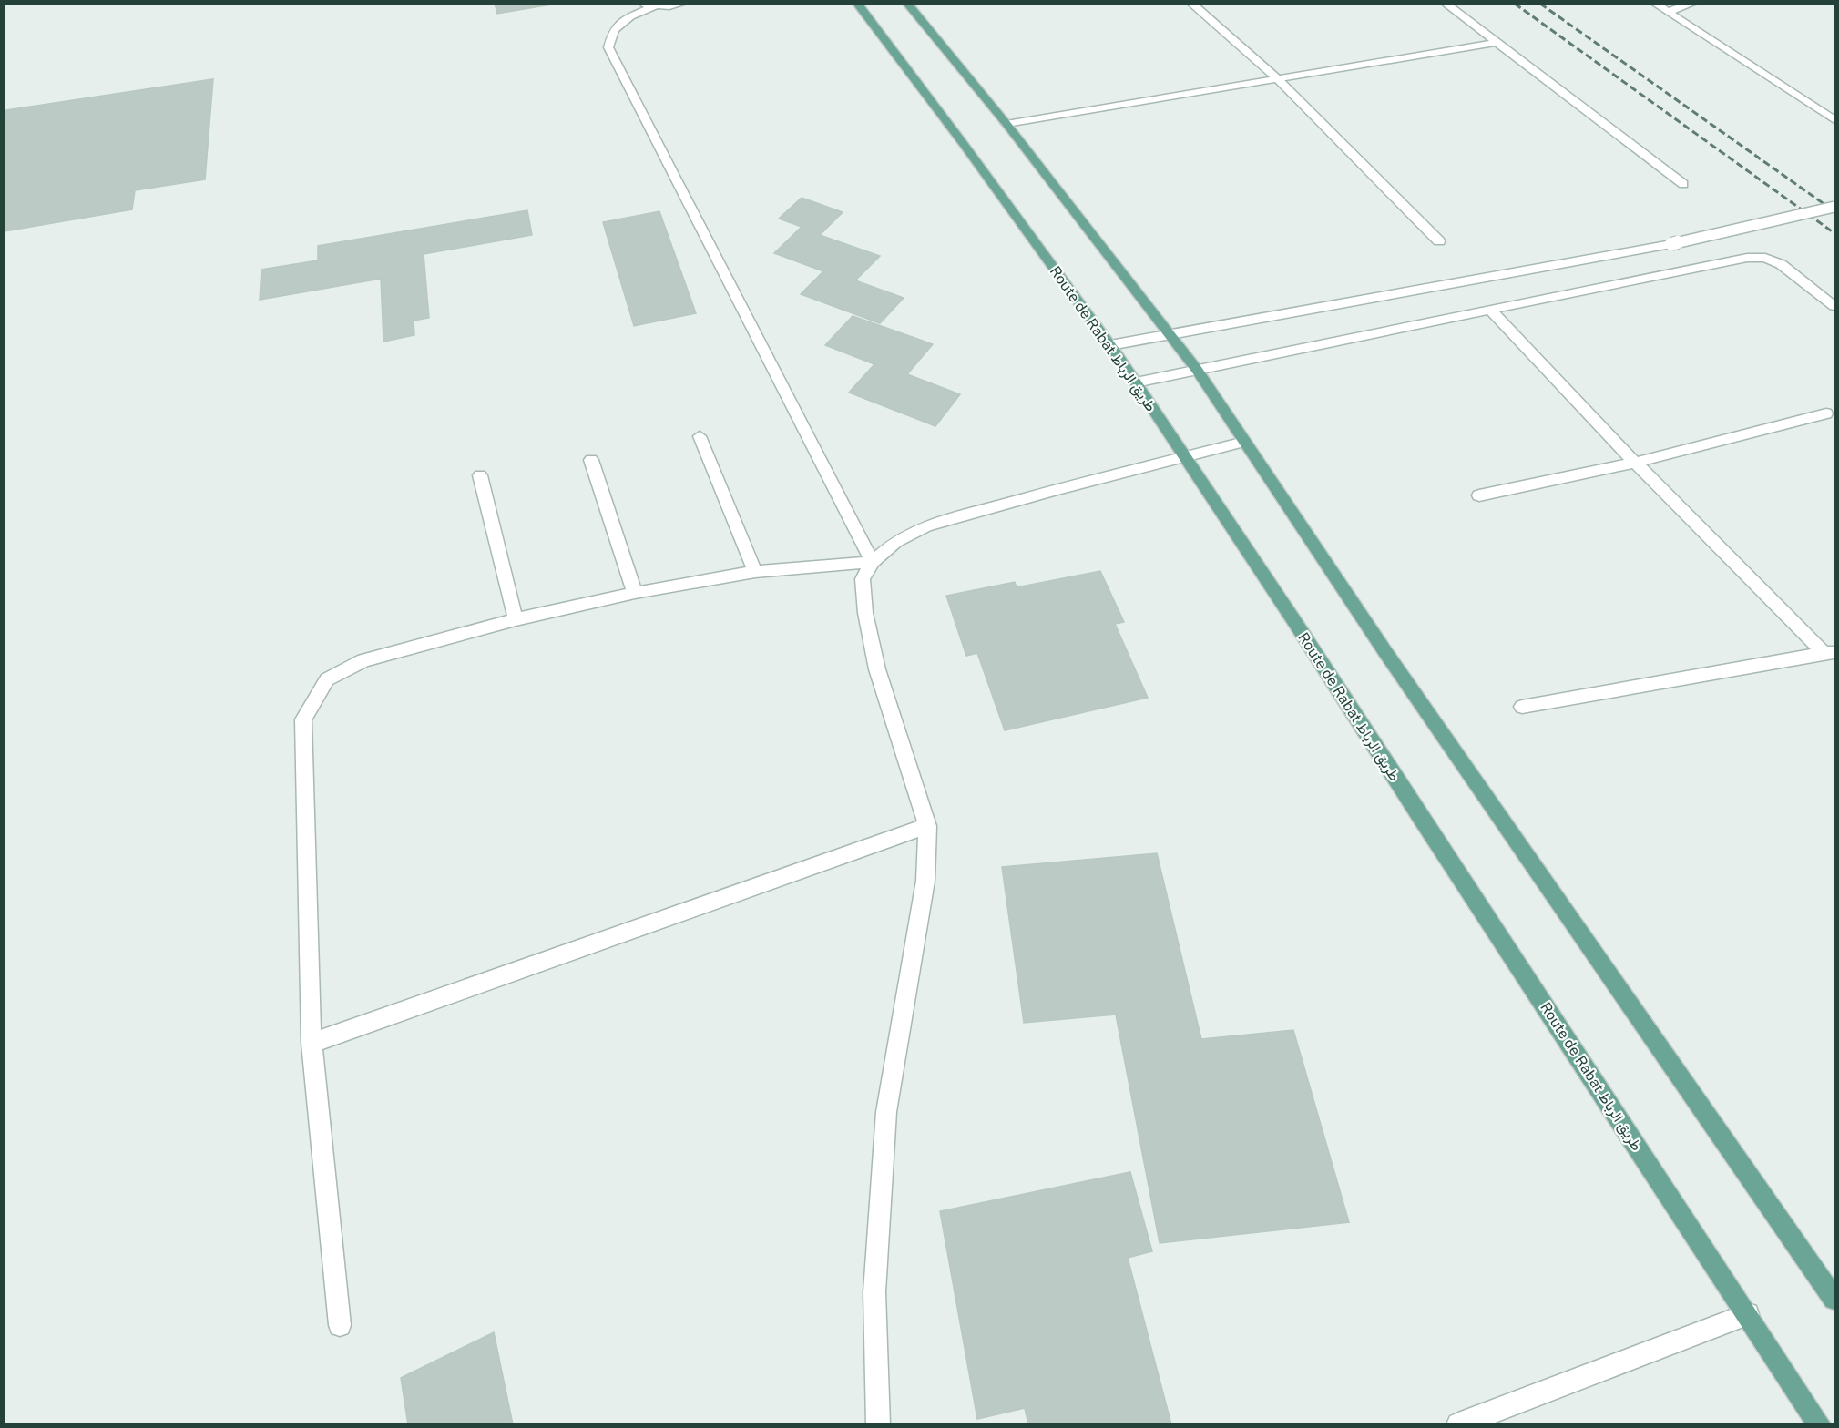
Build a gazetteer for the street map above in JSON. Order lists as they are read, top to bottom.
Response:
{
  "streets": {
    "main road": ["Route de Rabat طريق الرباط"]
  }
}
